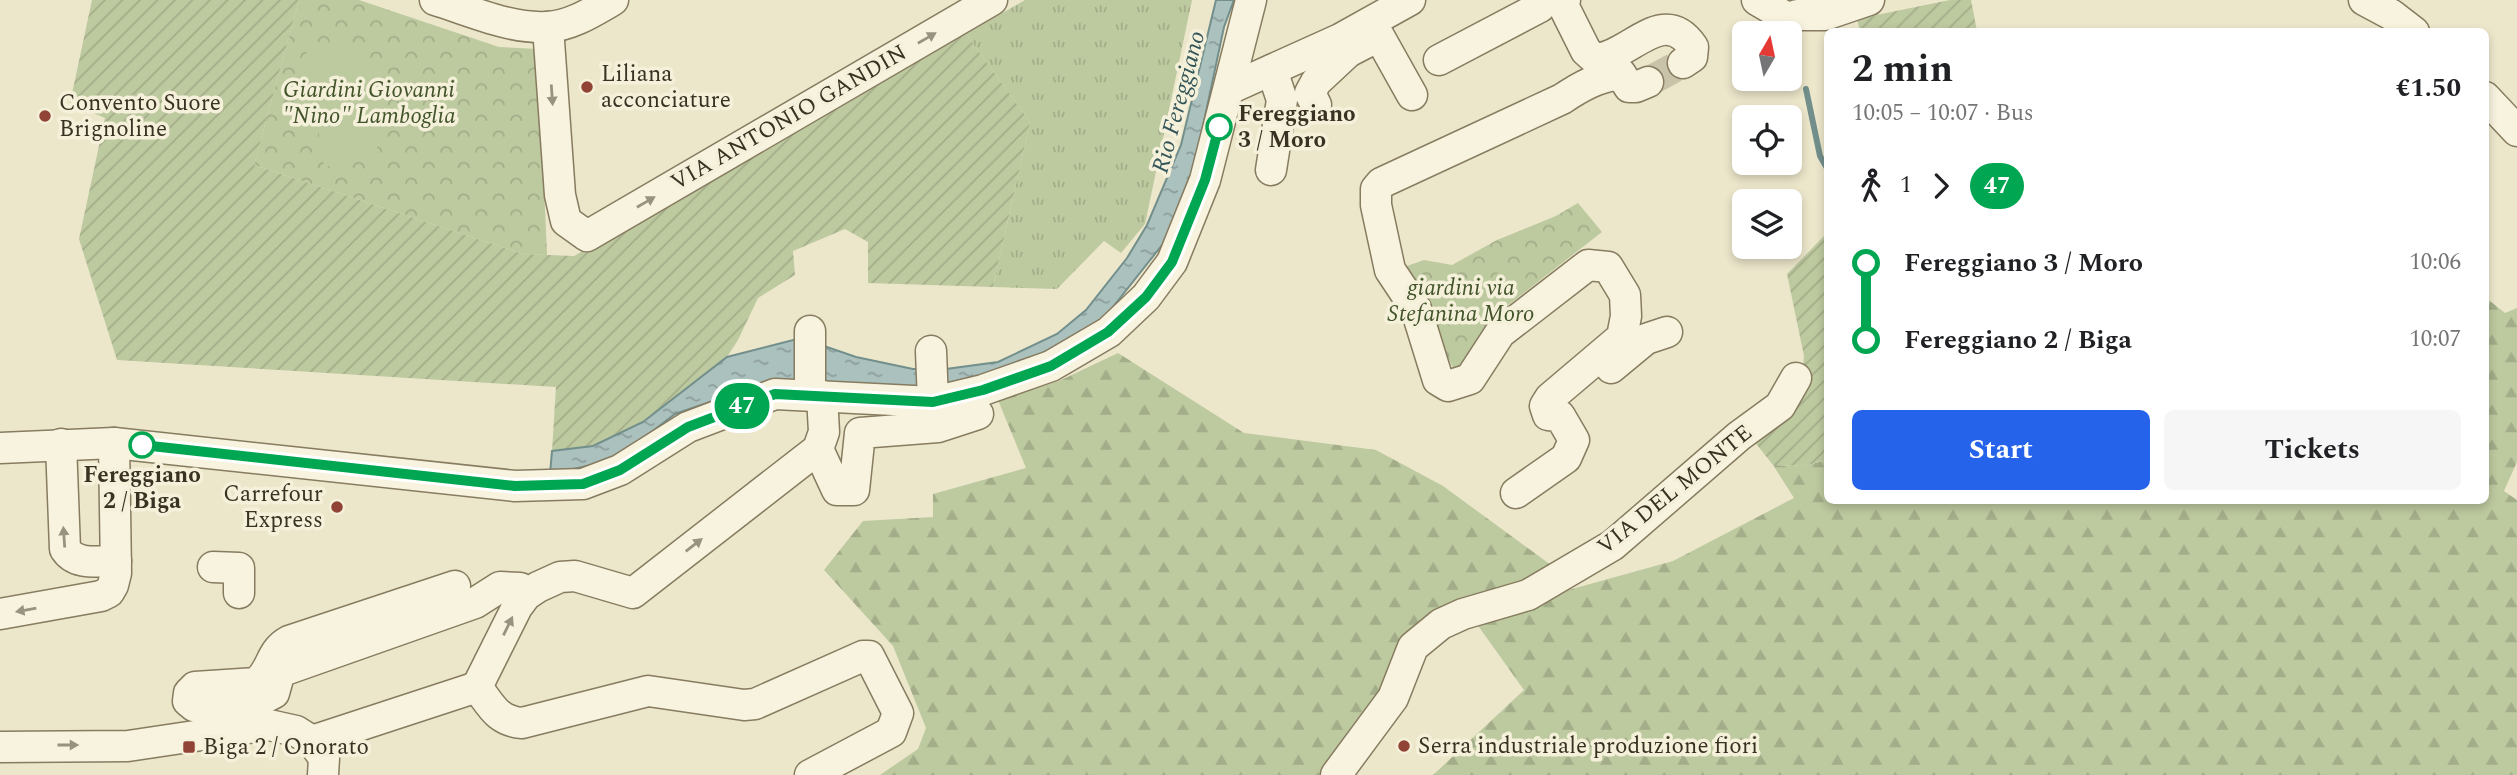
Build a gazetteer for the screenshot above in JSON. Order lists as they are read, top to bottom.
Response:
{
  "streets": {
    "street": ["VIA ANTONIO GANDIN", "VIA DEL MONTE"]
  },
  "water": ["Rio Fereggiano"],
  "parks": ["Giardini Giovanni \"Nino\" Lamboglia", "giardini via Stefanina Moro"],
  "places": {
    "other": [
      "Liliana acconciature",
      "Convento Suore Brignoline",
      "Fereggiano 3 / Moro",
      "Fereggiano 2 / Biga",
      "Carrefour Express",
      "Serra industriale produzione fiori"
    ],
    "transit": ["Biga 2 / Onorato"]
  },
  "lines": ["bus line 47"],
  "north": "top",
  "page": {
    "on_map": "47",
    "heading": ["2 min", "10:05 – 10:07 · Bus", "€1.50"],
    "legs": ["1", "47"],
    "list": [
      {
        "name": "Fereggiano 3 / Moro",
        "value": "10:06"
      },
      {
        "name": "Fereggiano 2 / Biga",
        "value": "10:07"
      }
    ],
    "buttons": ["Start", "Tickets"]
  }
}
